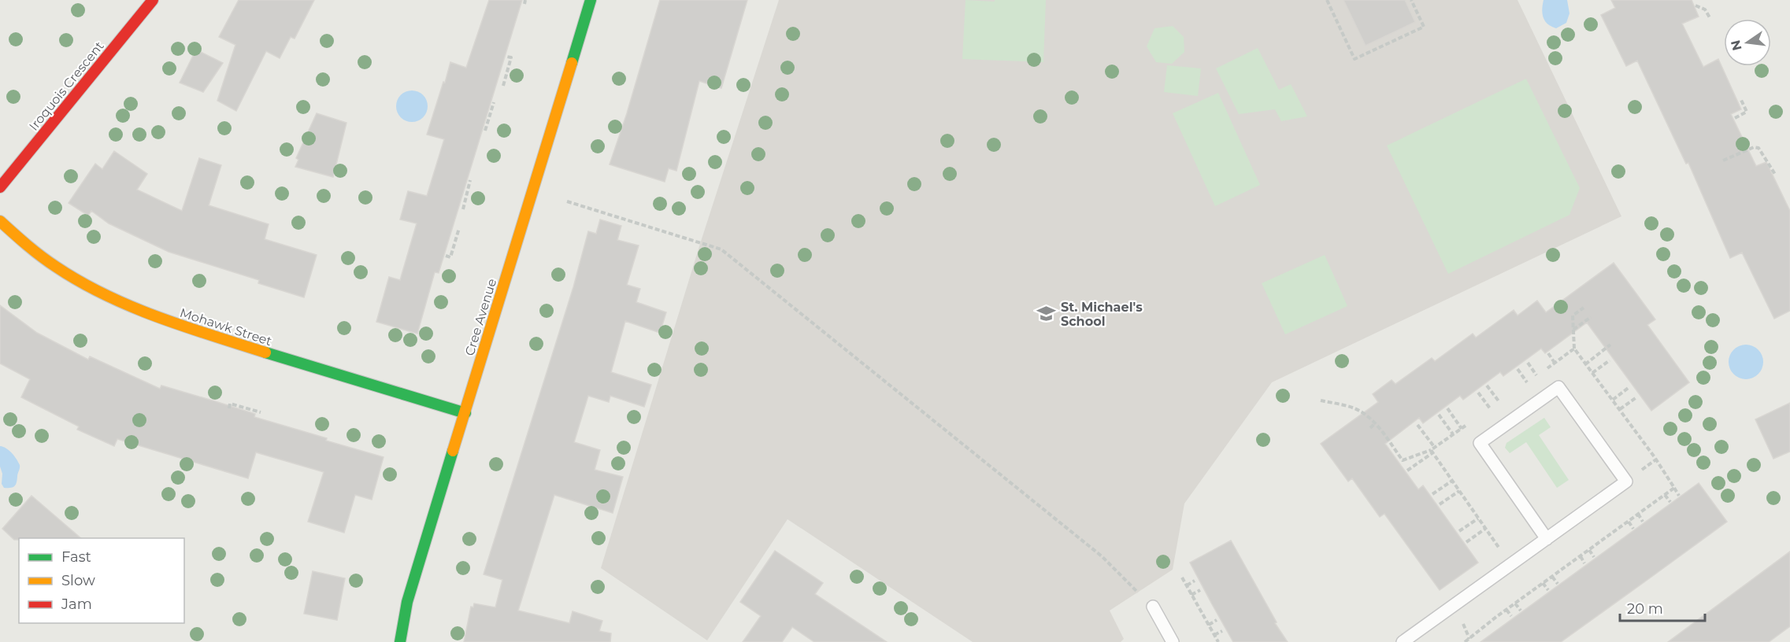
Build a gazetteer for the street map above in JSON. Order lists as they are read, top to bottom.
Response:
{
  "streets": {
    "street": ["Iroquois Crescent", "Cree Avenue", "Mohawk Street"]
  },
  "crossings": [
    ["Cree Avenue", "Mohawk Street"]
  ],
  "places": {
    "school or university": ["St. Michael's School"]
  },
  "legend": ["Fast", "Slow", "Jam"],
  "scale_bar": "20 m",
  "north": "left"
}
